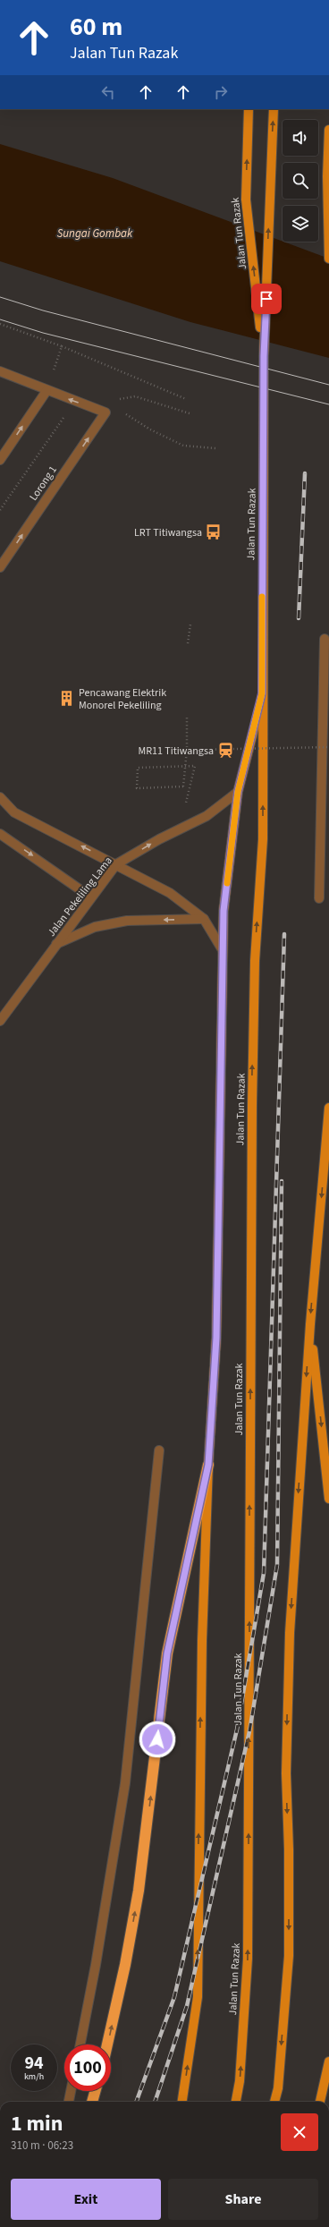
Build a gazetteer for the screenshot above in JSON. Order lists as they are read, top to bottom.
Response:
{
  "streets": {
    "main road": ["Jalan Tun Razak"],
    "street": ["Lorong 1", "Jalan Pekeliling Lama"]
  },
  "crossings": [
    ["Jalan Tun Razak", "Jalan Pekeliling Lama"]
  ],
  "one_way": ["Jalan Pekeliling Lama"],
  "water": ["Sungai Gombak"],
  "places": {
    "bus stop": ["LRT Titiwangsa"],
    "building": ["Pencawang Elektrik Monorel Pekeliling"],
    "station": ["MR11 Titiwangsa"]
  },
  "page": {
    "turn": ["60 m", "Jalan Tun Razak"],
    "speed": "94 km/h",
    "limit": "100",
    "heading": ["1 min", "310 m · 06:23"],
    "buttons": ["Exit", "Share"]
  }
}
